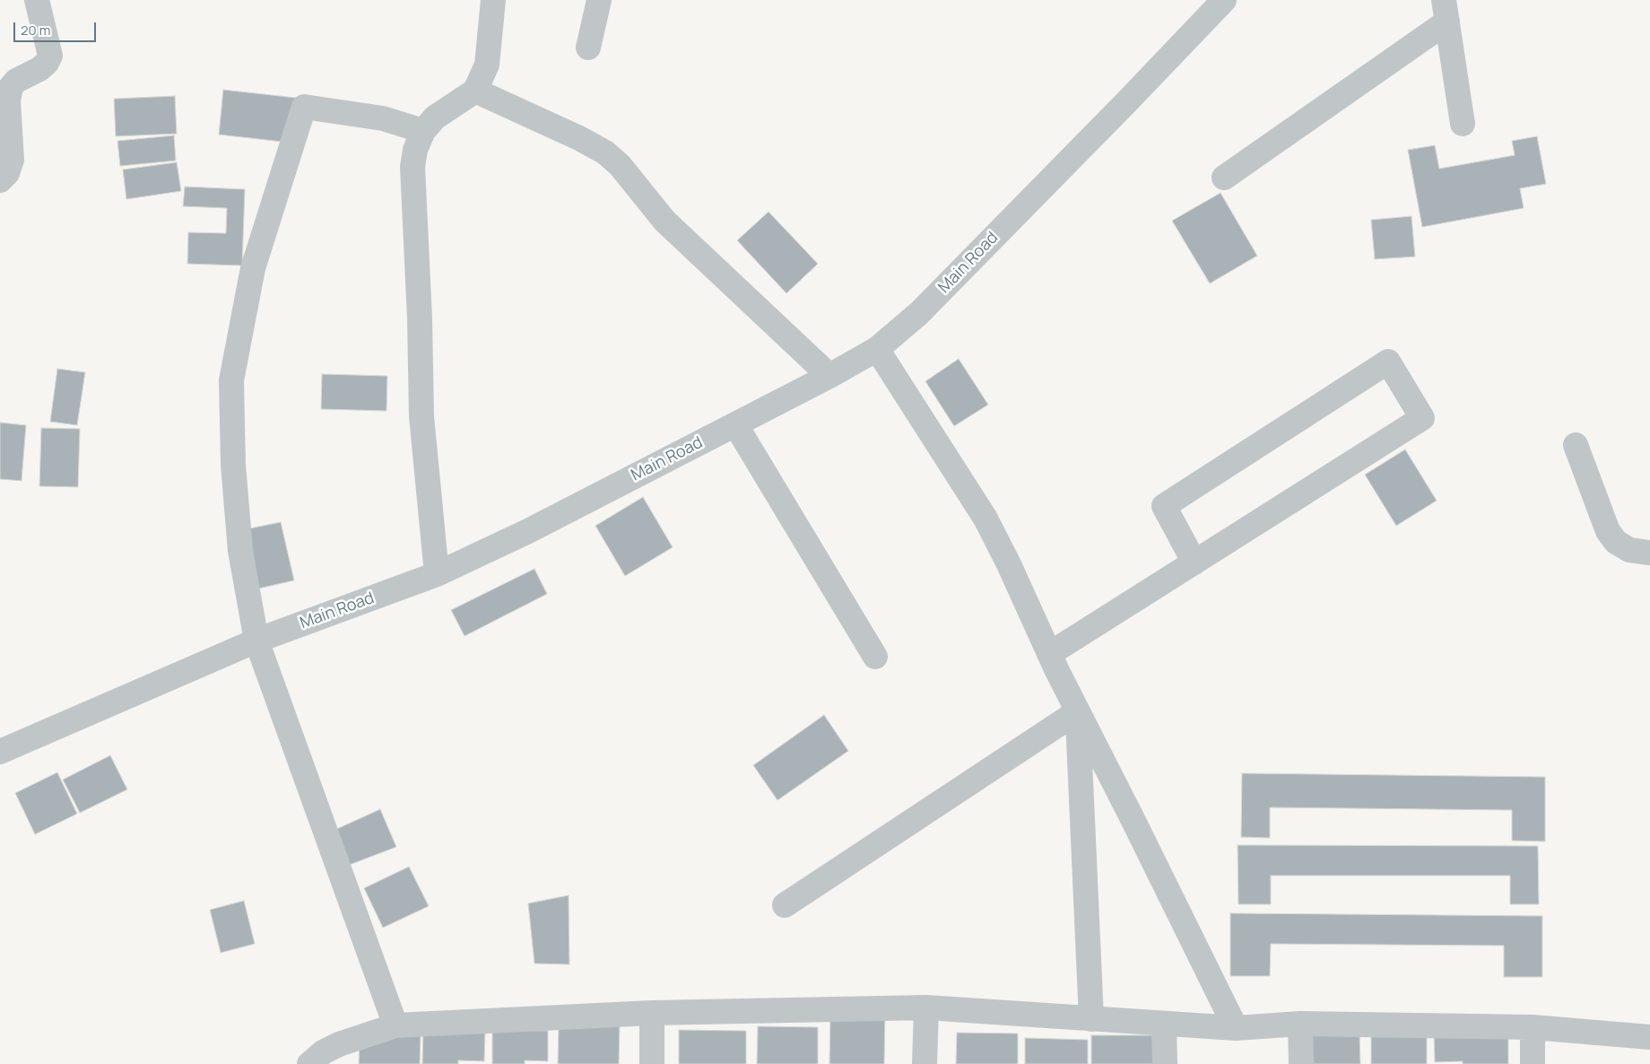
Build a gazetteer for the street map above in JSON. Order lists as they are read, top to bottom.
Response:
{
  "streets": {
    "street": ["Main Road"]
  },
  "scale_bar": "20 m"
}
